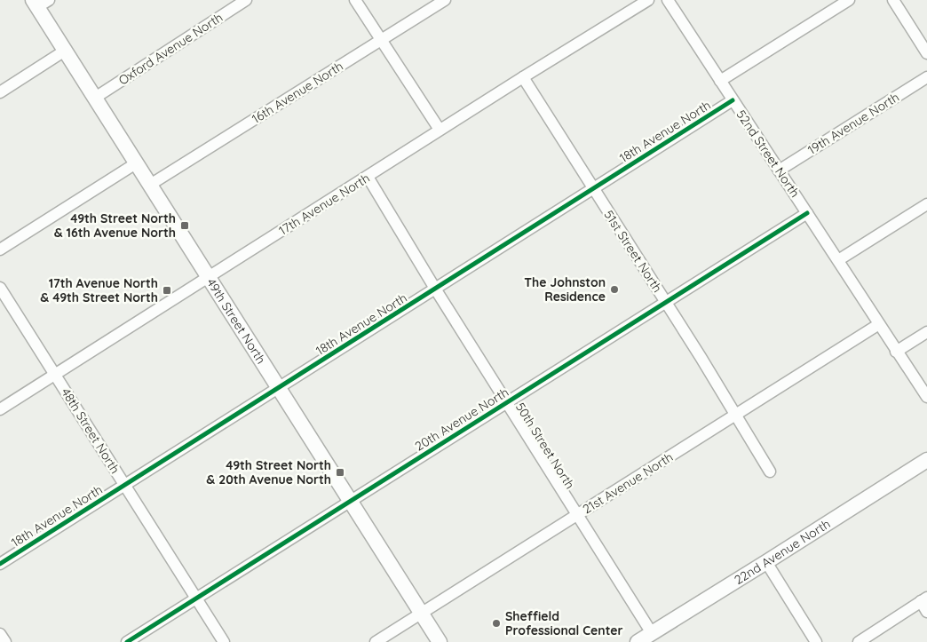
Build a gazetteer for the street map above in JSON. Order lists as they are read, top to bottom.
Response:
{
  "streets": {
    "main road": ["49th Street North", "22nd Avenue North"],
    "street": [
      "Oxford Avenue North",
      "16th Avenue North",
      "19th Avenue North",
      "18th Avenue North",
      "52nd Street North",
      "17th Avenue North",
      "51st Street North",
      "20th Avenue North",
      "48th Street North",
      "50th Street North",
      "21st Avenue North"
    ]
  },
  "crossings": [
    ["Oxford Avenue North", "49th Street North"],
    ["16th Avenue North", "49th Street North"],
    ["19th Avenue North", "52nd Street North"],
    ["18th Avenue North", "52nd Street North"],
    ["18th Avenue North", "51st Street North"],
    ["18th Avenue North", "49th Street North"],
    ["18th Avenue North", "48th Street North"],
    ["18th Avenue North", "50th Street North"],
    ["52nd Street North", "20th Avenue North"],
    ["52nd Street North", "21st Avenue North"],
    ["17th Avenue North", "51st Street North"],
    ["17th Avenue North", "49th Street North"],
    ["17th Avenue North", "48th Street North"],
    ["17th Avenue North", "50th Street North"],
    ["51st Street North", "20th Avenue North"],
    ["51st Street North", "21st Avenue North"],
    ["49th Street North", "20th Avenue North"],
    ["49th Street North", "21st Avenue North"],
    ["20th Avenue North", "48th Street North"],
    ["20th Avenue North", "50th Street North"],
    ["50th Street North", "21st Avenue North"],
    ["50th Street North", "22nd Avenue North"]
  ],
  "places": {
    "transit": ["49th Street North & 16th Avenue North", "17th Avenue North & 49th Street North", "49th Street North & 20th Avenue North"],
    "other": ["The Johnston Residence", "Sheffield Professional Center"]
  }
}
